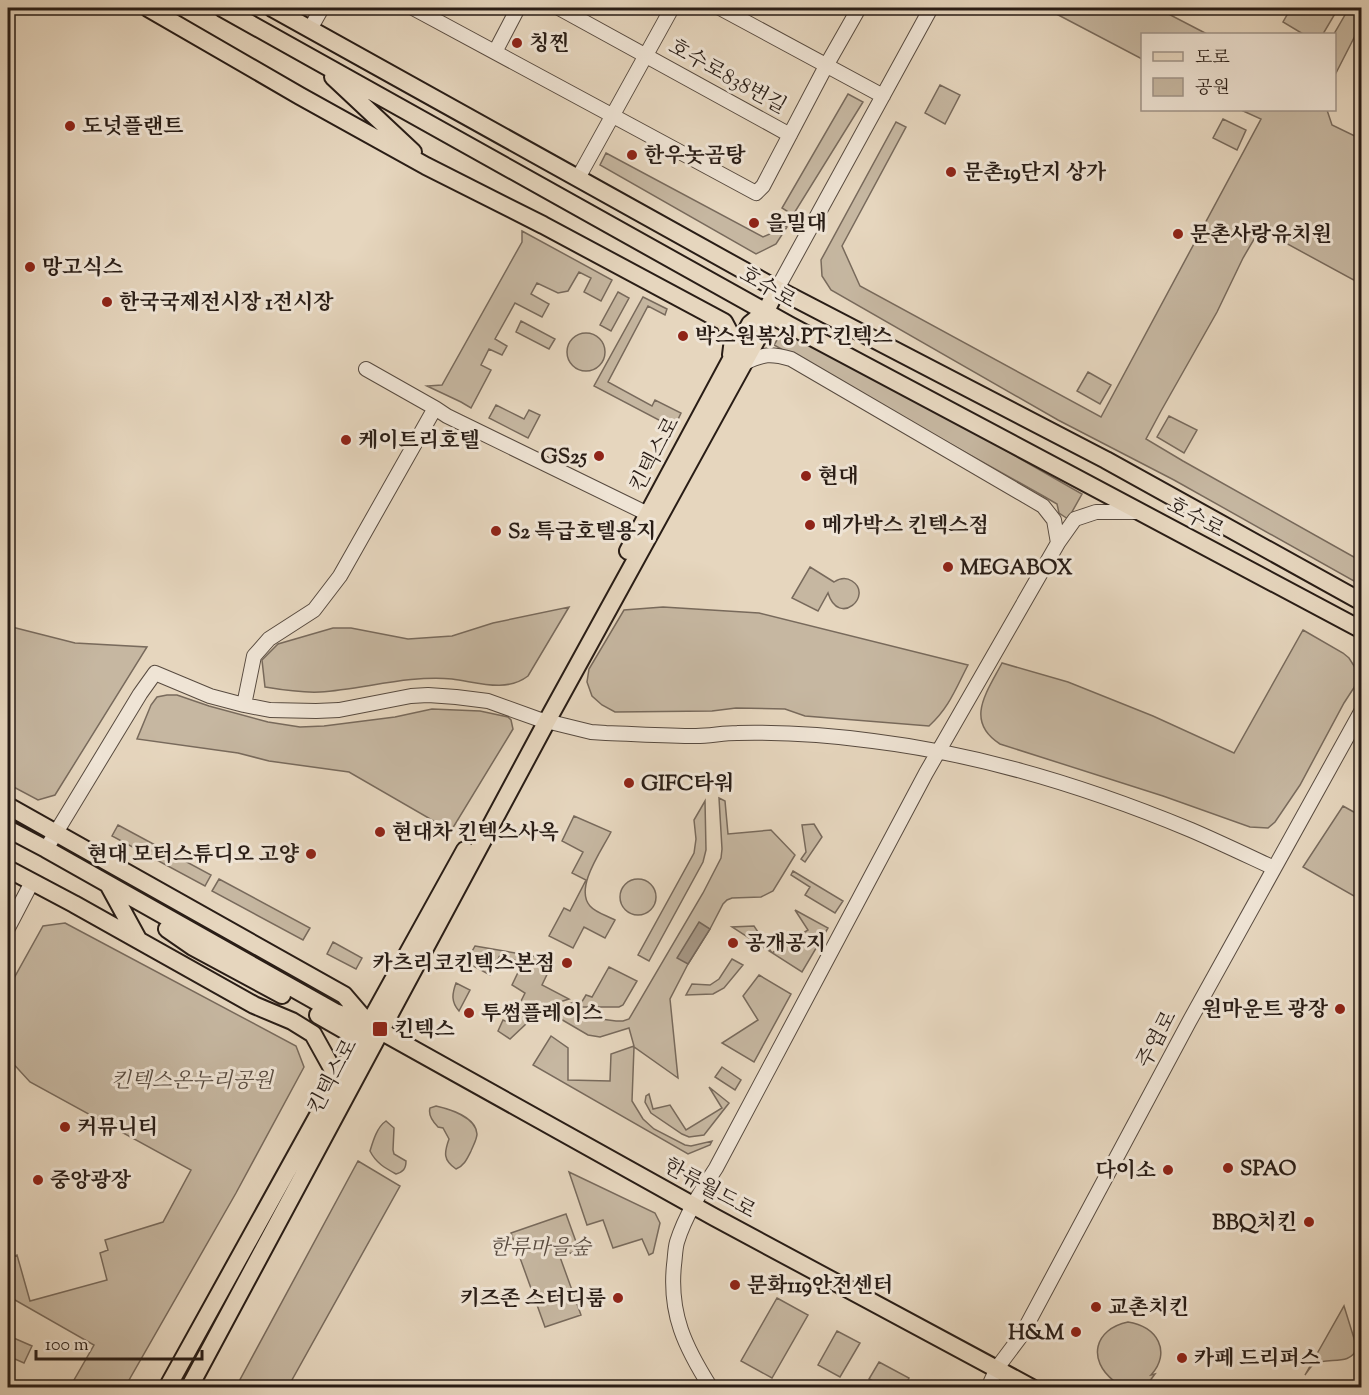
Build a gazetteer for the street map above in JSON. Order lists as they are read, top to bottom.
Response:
{
  "streets": {
    "main road": ["호수로", "킨텍스로", "한류월드로"],
    "street": ["호수로838번길", "주엽로"]
  },
  "crossings": [
    ["호수로838번길", "호수로"],
    ["호수로", "킨텍스로"],
    ["킨텍스로", "한류월드로"],
    ["주엽로", "한류월드로"]
  ],
  "parks": ["킨텍스온누리공원", "한류마을숲"],
  "places": {
    "other": [
      "칭찐",
      "도넛플랜트",
      "한우놋곰탕",
      "문촌19단지 상가",
      "을밀대",
      "문촌사랑유치원",
      "망고식스",
      "한국국제전시장 1전시장",
      "박스원복싱 PT 킨텍스",
      "케이트리호텔",
      "GS25",
      "현대",
      "메가박스 킨텍스점",
      "S2 특급호텔용지",
      "MEGABOX",
      "GIFC타워",
      "현대차 킨텍스사옥",
      "현대 모터스튜디오 고양",
      "공개공지",
      "카츠리코킨텍스본점",
      "원마운트 광장",
      "투썸플레이스",
      "커뮤니티",
      "SPAO",
      "다이소",
      "중앙광장",
      "BBQ치킨",
      "문화119안전센터",
      "키즈존 스터디룸",
      "교촌치킨",
      "H&M",
      "카페 드리퍼스"
    ],
    "transit": ["킨텍스"]
  },
  "legend": ["도로", "공원"],
  "scale_bar": "100 m"
}
